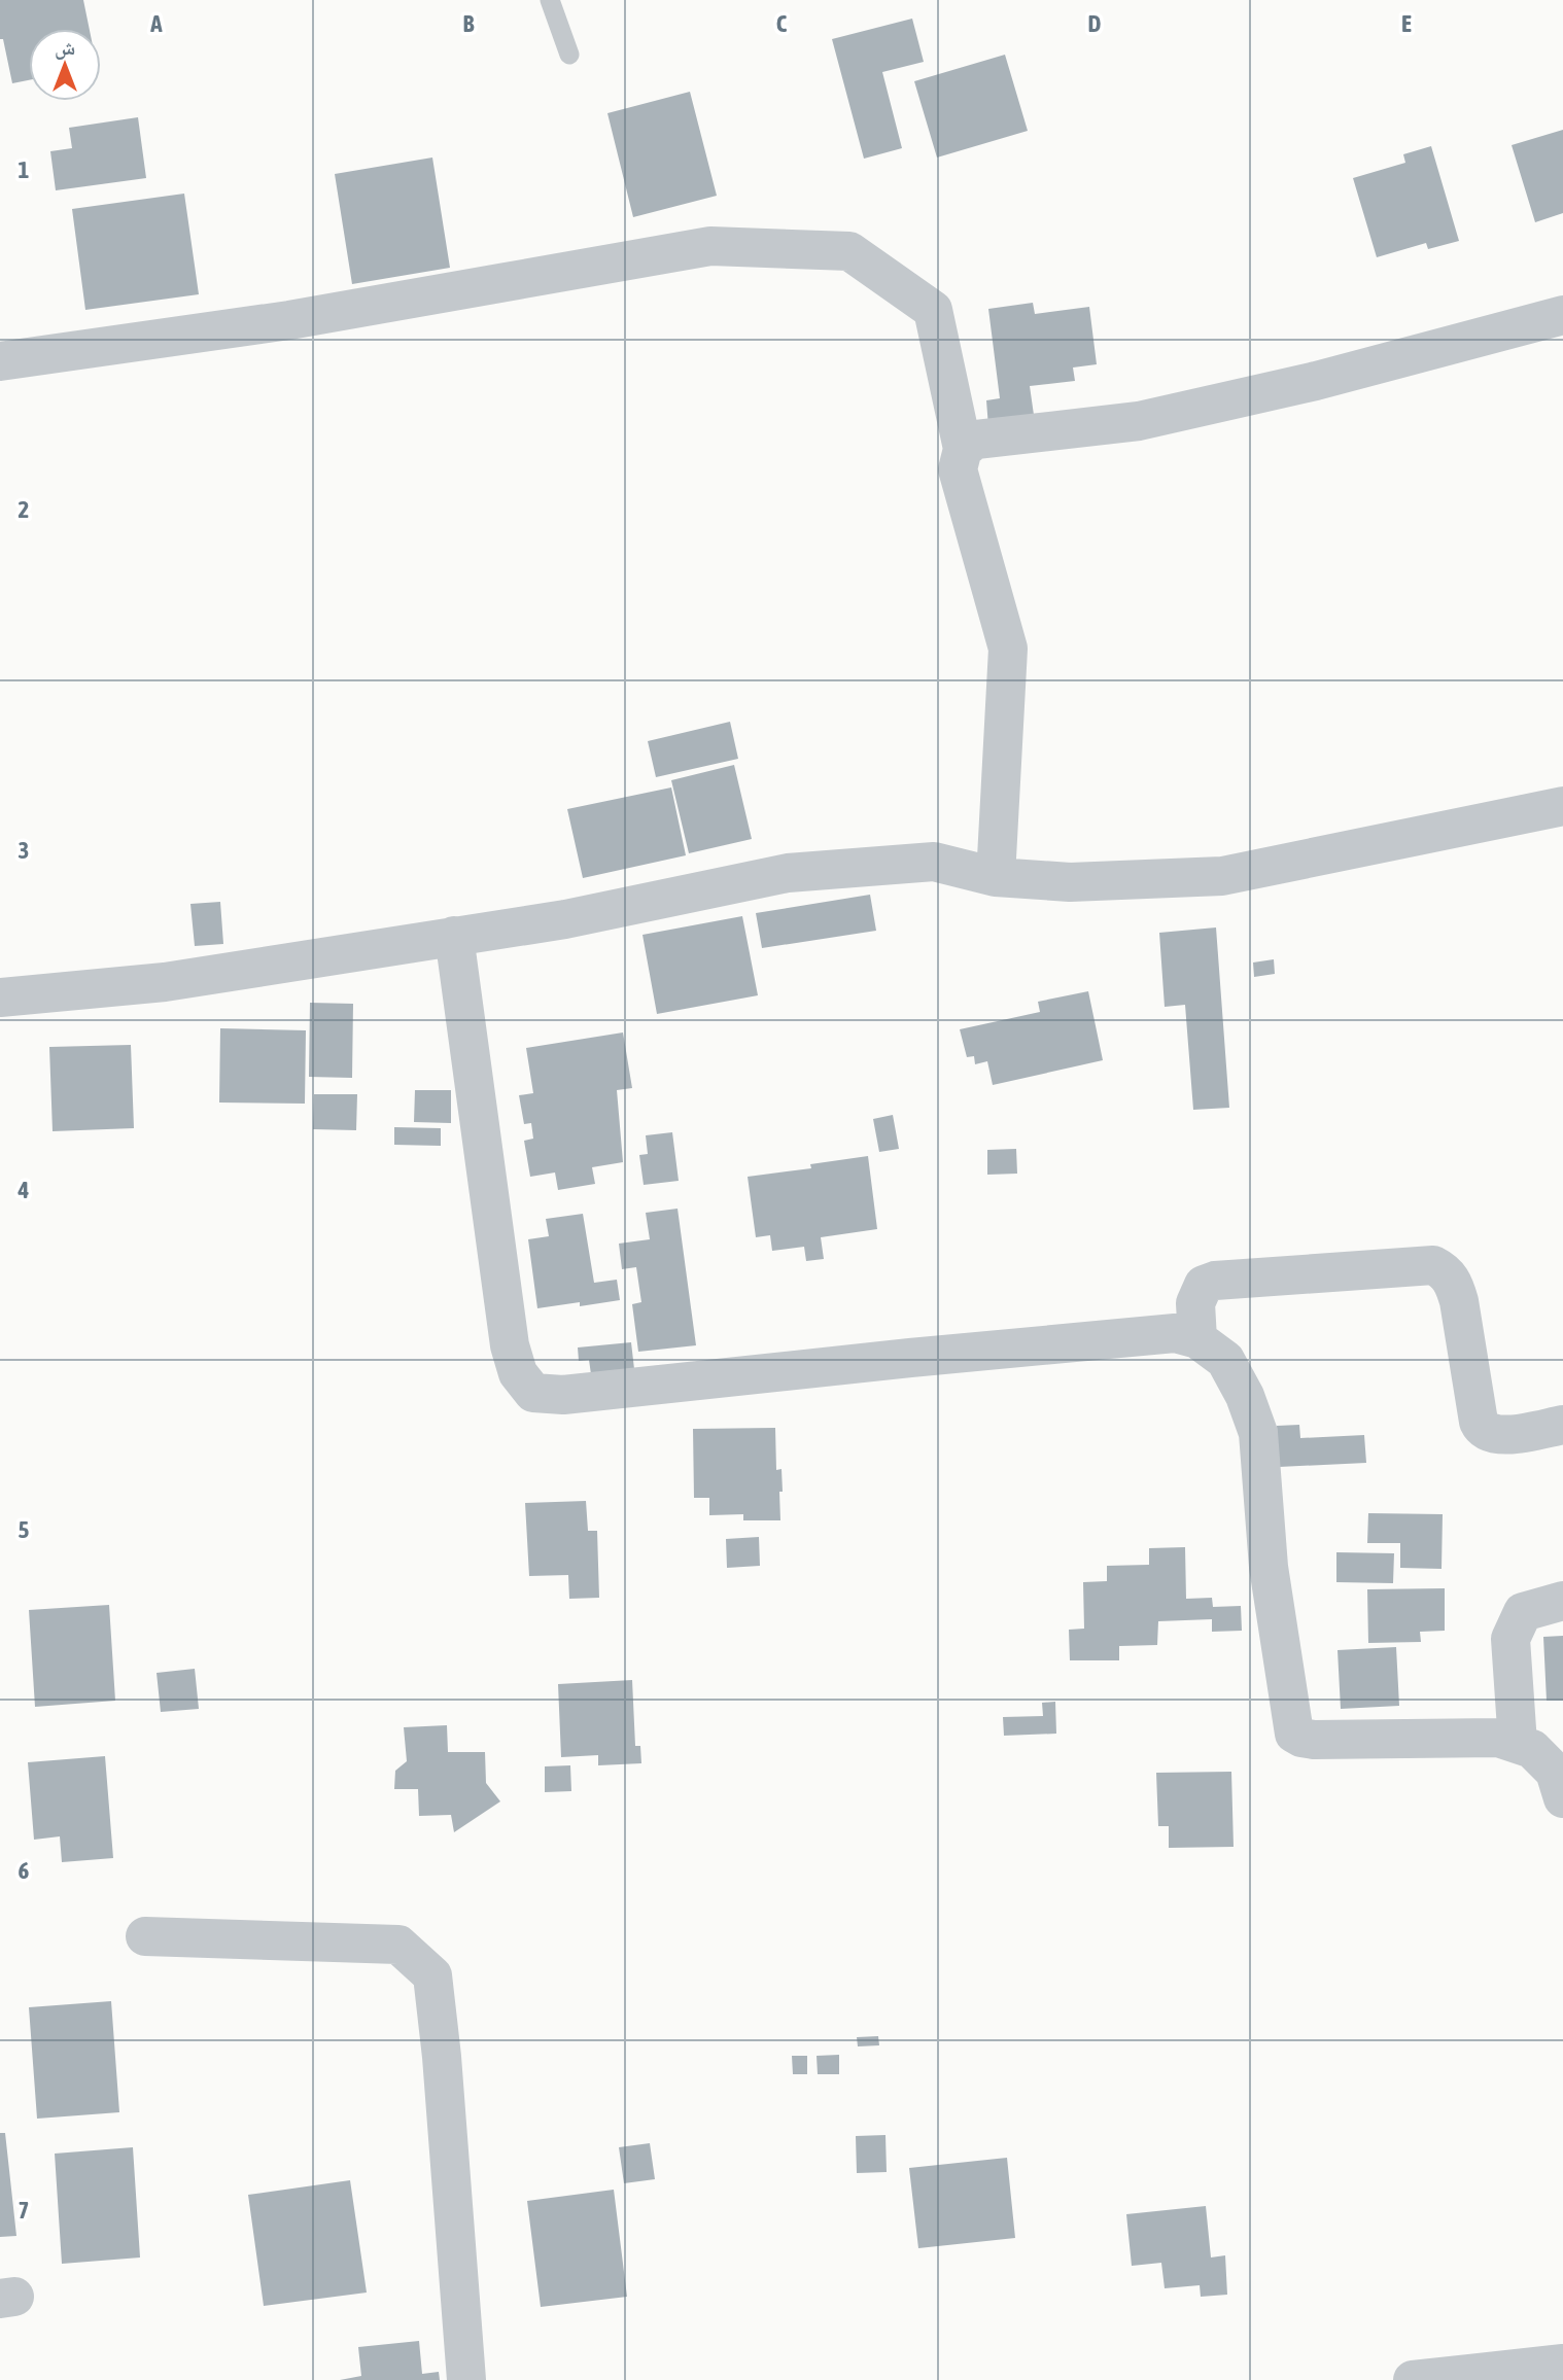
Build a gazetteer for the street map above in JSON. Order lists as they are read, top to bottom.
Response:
{
  "north": "top",
  "grid": {
    "columns": [
      "A",
      "B",
      "C",
      "D",
      "E"
    ],
    "rows": [
      "1",
      "2",
      "3",
      "4",
      "5",
      "6",
      "7"
    ]
  }
}
